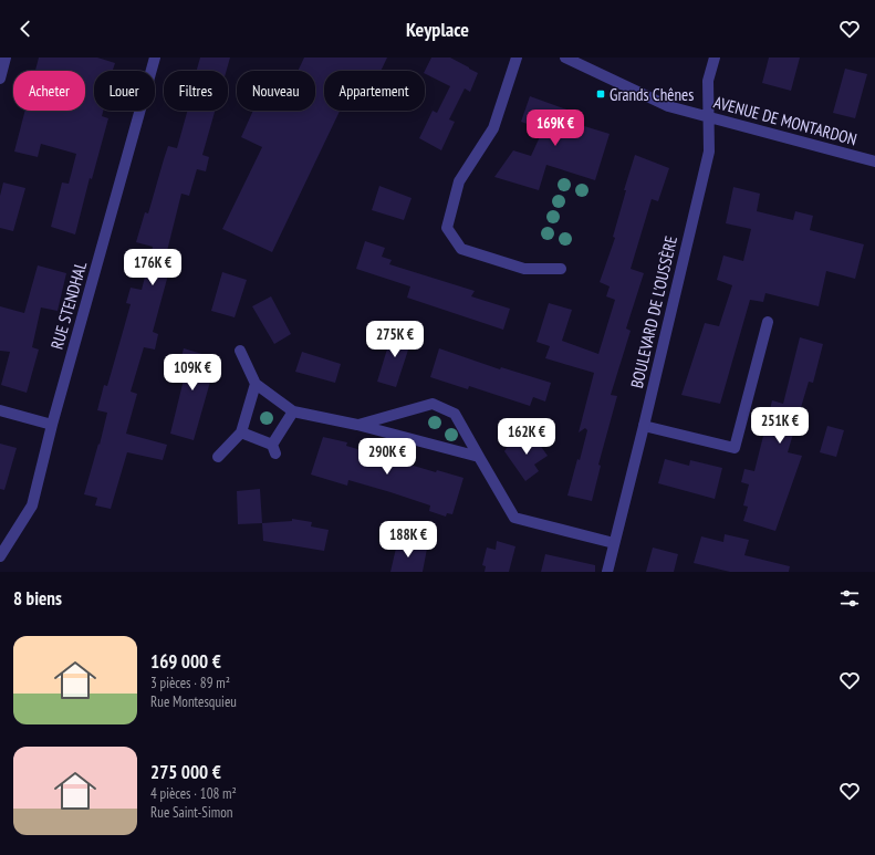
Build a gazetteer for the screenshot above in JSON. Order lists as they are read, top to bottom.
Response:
{
  "streets": {
    "street": ["AVENUE DE MONTARDON", "RUE STENDHAL", "BOULEVARD DE L'OUSSÈRE"]
  },
  "crossings": [
    ["AVENUE DE MONTARDON", "BOULEVARD DE L'OUSSÈRE"]
  ],
  "places": {
    "transit": ["Grands Chênes"]
  },
  "page": {
    "header": "Keyplace",
    "chip": [
      "Acheter",
      "Louer",
      "Filtres",
      "Nouveau",
      "Appartement"
    ],
    "price": [
      "169K €",
      "176K €",
      "275K €",
      "109K €",
      "251K €",
      "162K €",
      "290K €",
      "188K €"
    ],
    "heading": "8 biens",
    "list": [
      {
        "name": "169 000 €",
        "note": "3 pièces · 89 m² · Rue Montesquieu"
      },
      {
        "name": "275 000 €",
        "note": "4 pièces · 108 m² · Rue Saint-Simon"
      }
    ]
  }
}
